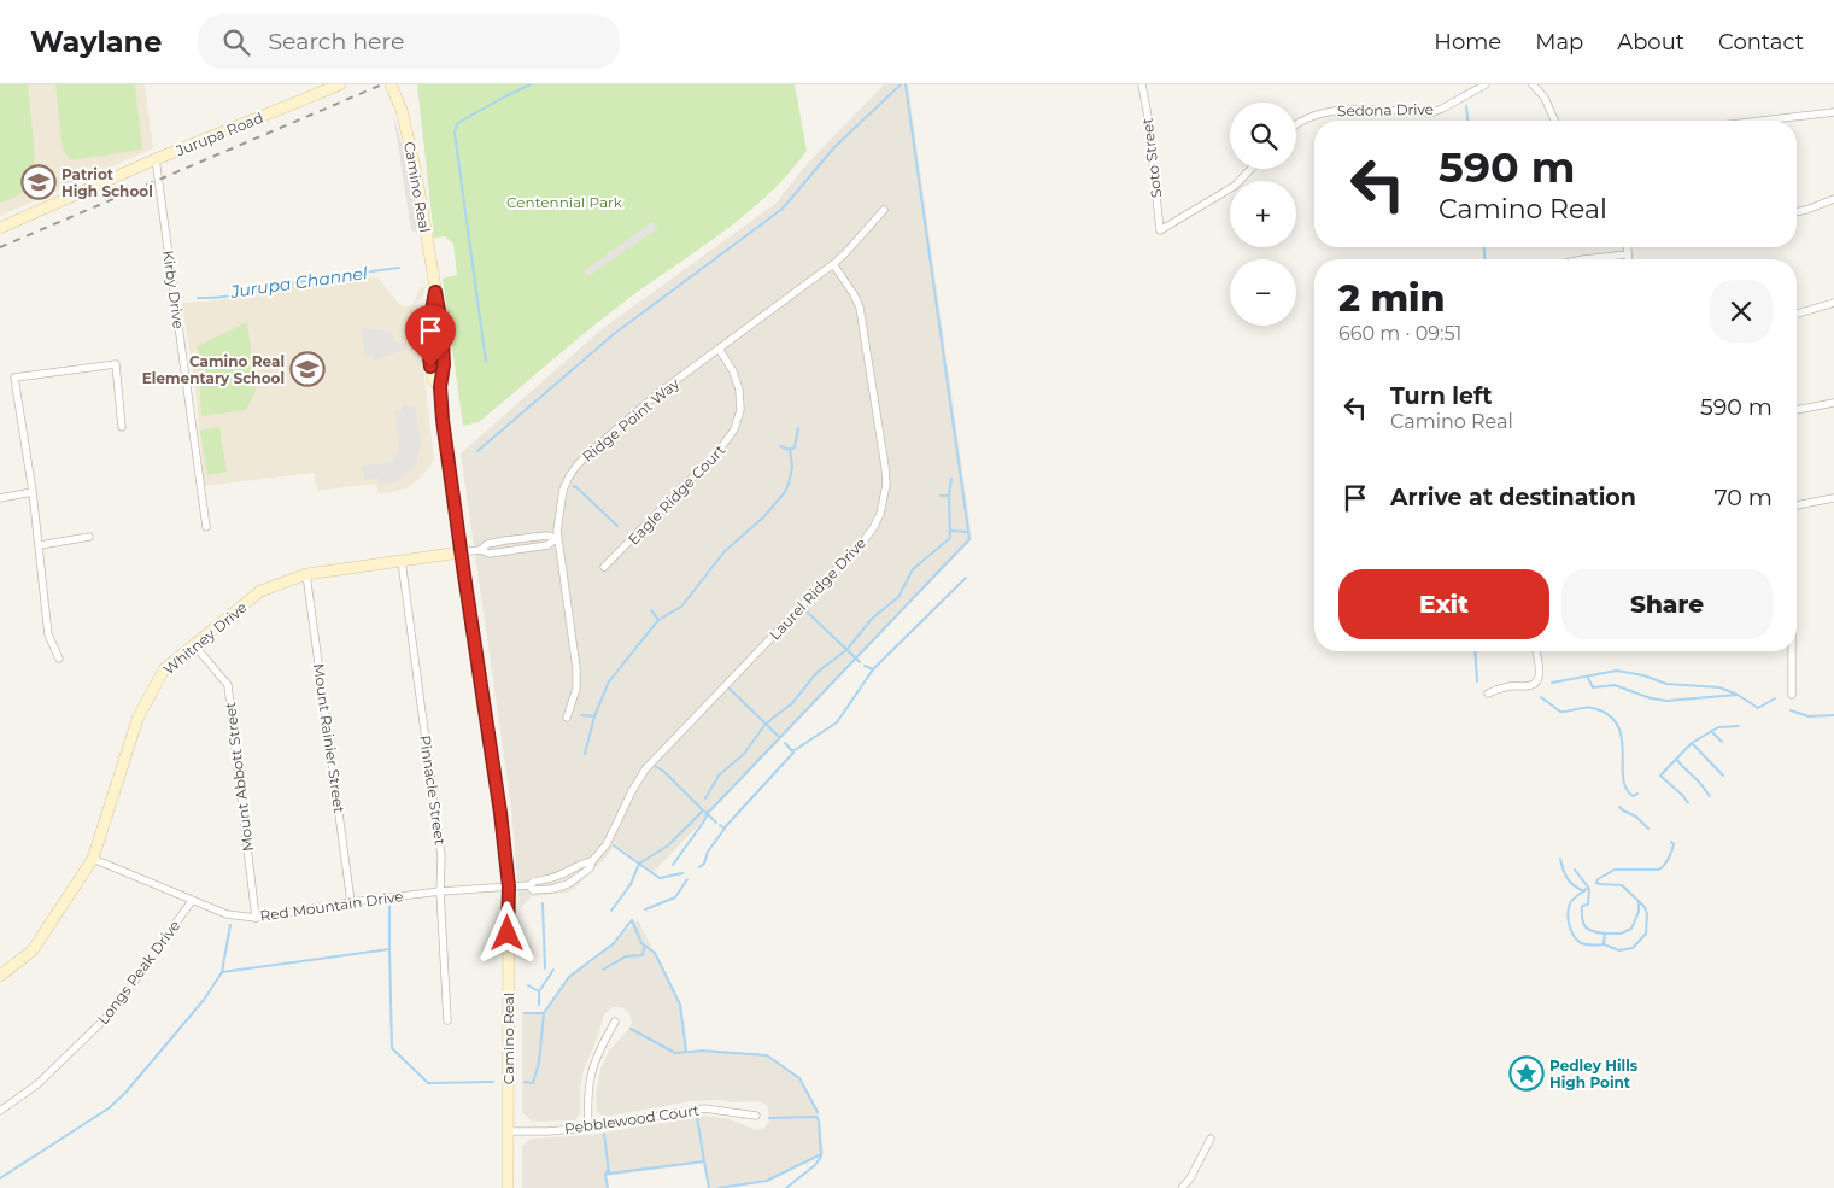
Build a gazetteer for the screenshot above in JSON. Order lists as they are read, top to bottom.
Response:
{
  "streets": {
    "main road": ["Jurupa Road", "Camino Real", "Whitney Drive"],
    "street": [
      "Sedona Drive",
      "Soto Street",
      "Kirby Drive",
      "Ridge Point Way",
      "Eagle Ridge Court",
      "Laurel Ridge Drive",
      "Mount Rainier Street",
      "Mount Abbott Street",
      "Pinnacle Street",
      "Red Mountain Drive",
      "Longs Peak Drive",
      "Pebblewood Court"
    ]
  },
  "crossings": [
    ["Jurupa Road", "Kirby Drive"],
    ["Camino Real", "Whitney Drive"],
    ["Camino Real", "Red Mountain Drive"],
    ["Camino Real", "Pebblewood Court"],
    ["Ridge Point Way", "Eagle Ridge Court"],
    ["Ridge Point Way", "Laurel Ridge Drive"],
    ["Ridge Point Way", "Whitney Drive"],
    ["Whitney Drive", "Mount Rainier Street"],
    ["Whitney Drive", "Mount Abbott Street"],
    ["Whitney Drive", "Pinnacle Street"],
    ["Whitney Drive", "Red Mountain Drive"],
    ["Mount Rainier Street", "Red Mountain Drive"],
    ["Mount Abbott Street", "Red Mountain Drive"],
    ["Pinnacle Street", "Red Mountain Drive"],
    ["Red Mountain Drive", "Longs Peak Drive"]
  ],
  "water": ["Jurupa Channel"],
  "parks": ["Centennial Park"],
  "places": {
    "school or university": ["Patriot High School", "Camino Real Elementary School"],
    "place": ["Pedley Hills High Point"]
  },
  "page": {
    "header": "Waylane",
    "search": "Search here",
    "nav": [
      "Home",
      "Map",
      "About",
      "Contact"
    ],
    "map_buttons": ["+", "−"],
    "turn": ["590 m", "Camino Real"],
    "heading": ["2 min", "660 m · 09:51"],
    "list": [
      {
        "name": "Turn left",
        "note": "Camino Real",
        "value": "590 m"
      },
      {
        "name": "Arrive at destination",
        "value": "70 m"
      }
    ],
    "buttons": ["Exit", "Share"]
  }
}
